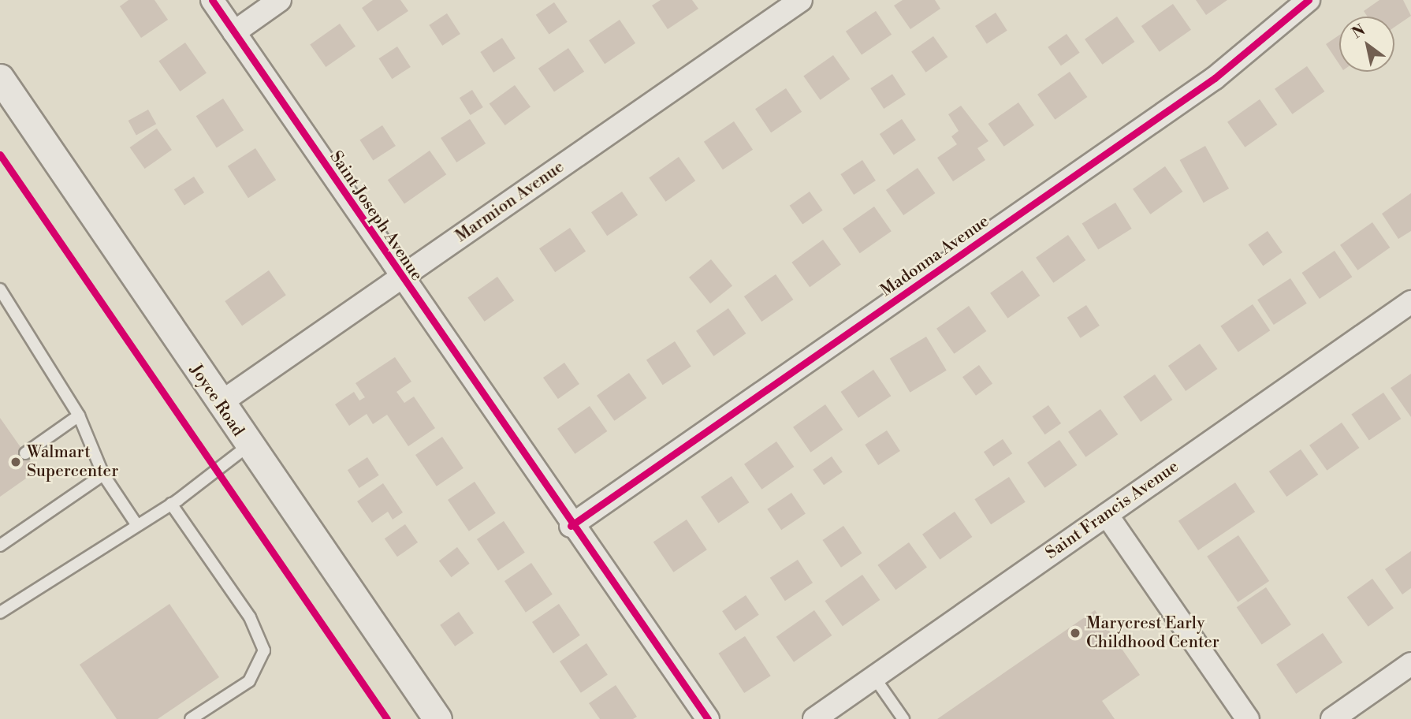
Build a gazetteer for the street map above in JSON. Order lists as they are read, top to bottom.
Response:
{
  "streets": {
    "street": [
      "Marmion Avenue",
      "Saint Joseph Avenue",
      "Madonna Avenue",
      "Joyce Road",
      "Saint Francis Avenue"
    ]
  },
  "crossings": [
    ["Marmion Avenue", "Saint Joseph Avenue"],
    ["Marmion Avenue", "Joyce Road"],
    ["Saint Joseph Avenue", "Madonna Avenue"]
  ],
  "places": ["Walmart Supercenter", "Marycrest Early Childhood Center"],
  "north": "top left"
}
